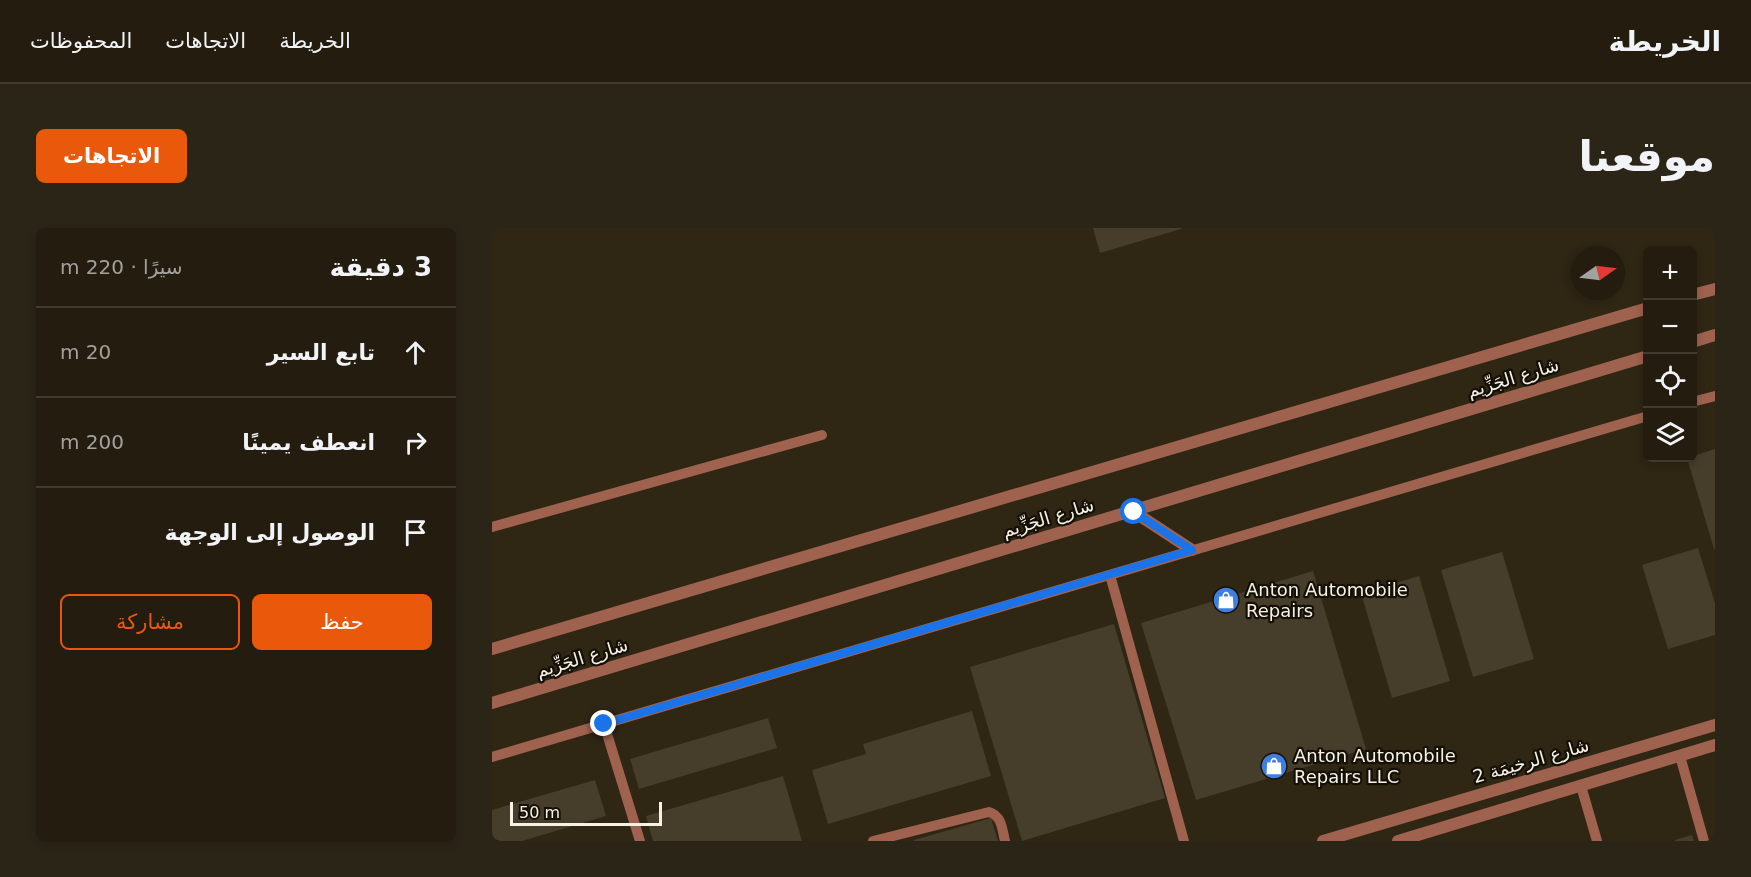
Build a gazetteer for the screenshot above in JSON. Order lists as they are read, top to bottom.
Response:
{
  "streets": {
    "street": ["شارع الجَزِّيم", "شارع الرخيمَة 2"]
  },
  "places": {
    "shop": ["Anton Automobile Repairs", "Anton Automobile Repairs LLC"]
  },
  "scale_bar": "50 m",
  "north": "right",
  "page": {
    "header": "الخريطة",
    "nav": ["الخريطة", "الاتجاهات", "المحفوظات"],
    "buttons": [
      "الاتجاهات",
      ["حفظ", "مشاركة"]
    ],
    "title": "موقعنا",
    "heading": ["3 دقيقة", "سيرًا · 220 m"],
    "map_buttons": ["+", "−"],
    "list": [
      ["تابع السير", "20 m"],
      ["انعطف يمينًا", "200 m"],
      "الوصول إلى الوجهة"
    ],
    "scale": "50 m"
  }
}
